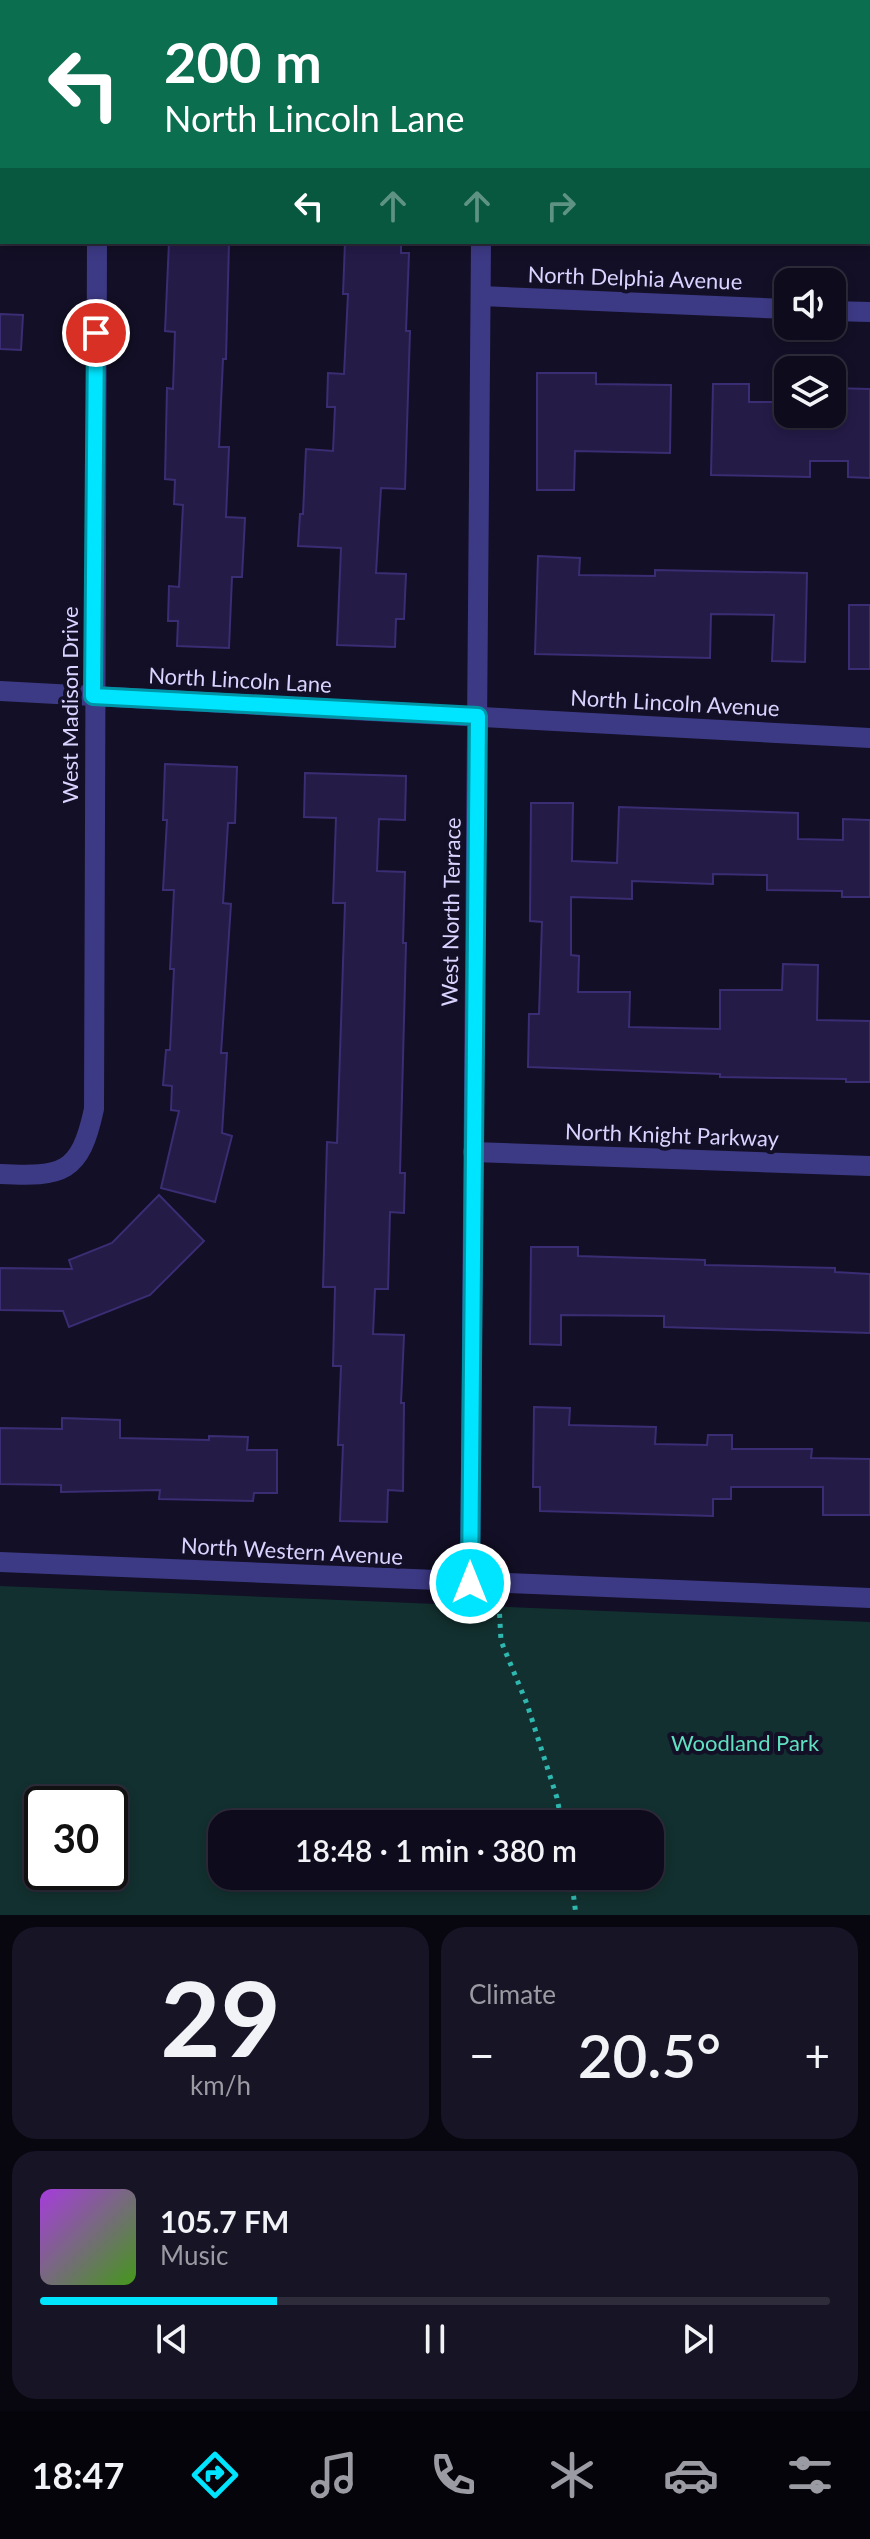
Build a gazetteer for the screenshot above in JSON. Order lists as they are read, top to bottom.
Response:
{
  "streets": {
    "street": [
      "North Delphia Avenue",
      "North Lincoln Lane",
      "North Lincoln Avenue",
      "West Madison Drive",
      "West North Terrace",
      "North Knight Parkway",
      "North Western Avenue"
    ]
  },
  "crossings": [
    ["North Delphia Avenue", "West North Terrace"],
    ["North Lincoln Lane", "North Lincoln Avenue"],
    ["North Lincoln Lane", "West Madison Drive"],
    ["North Lincoln Lane", "West North Terrace"],
    ["North Lincoln Avenue", "West North Terrace"],
    ["West North Terrace", "North Knight Parkway"],
    ["West North Terrace", "North Western Avenue"]
  ],
  "parks": ["Woodland Park"],
  "page": {
    "turn": ["200 m", "North Lincoln Lane"],
    "limit": "30",
    "trip": "18:48 · 1 min · 380 m",
    "tile": [
      ["29", "km/h"],
      "Climate"
    ],
    "heat": ["−", "20.5°", "+"],
    "song": ["105.7 FM", "Music"],
    "tabs": "18:47"
  }
}
